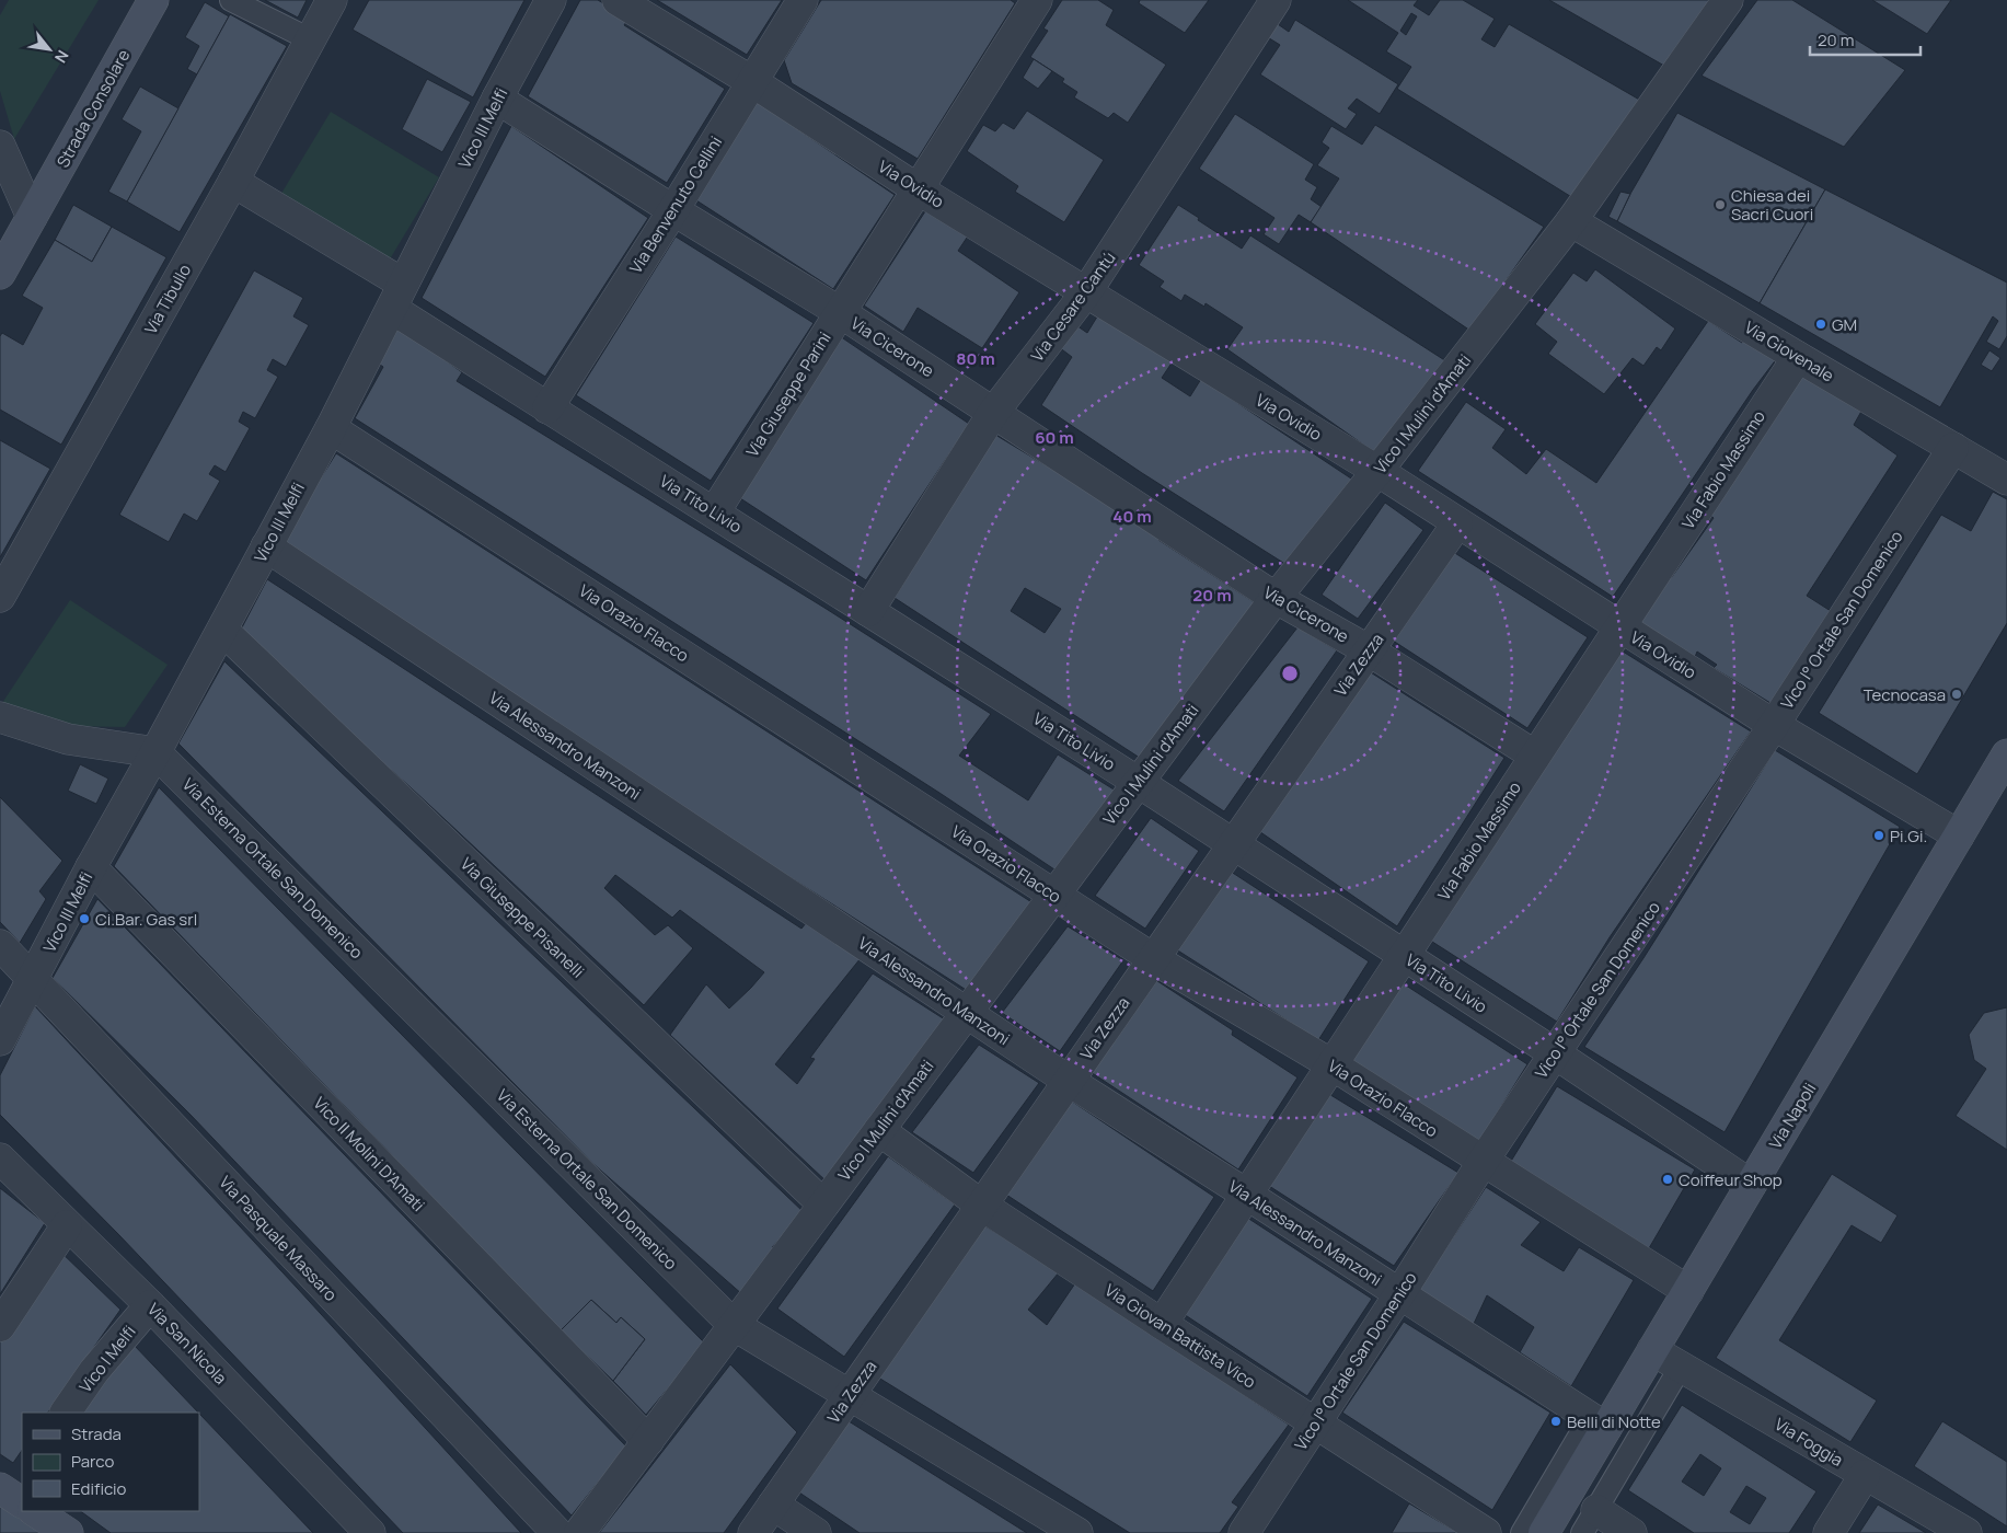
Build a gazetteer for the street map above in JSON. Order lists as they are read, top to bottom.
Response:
{
  "streets": {
    "street": [
      "Strada Consolare",
      "Vico III Melfi",
      "Via Ovidio",
      "Via Benvenuto Cellini",
      "Via Tibullo",
      "Via Cesare Cantú",
      "Via Cicerone",
      "Via Giovenale",
      "Via Giuseppe Parini",
      "Vico I Mulini d'Amati",
      "Via Fabio Massimo",
      "Via Tito Livio",
      "Vico I° Ortale San Domenico",
      "Via Orazio Flacco",
      "Via Zezza",
      "Via Alessandro Manzoni",
      "Via Esterna Ortale San Domenico",
      "Via Giuseppe Pisanelli",
      "Via Napoli",
      "Vico II Molini D'Amati",
      "Via Pasquale Massaro",
      "Via Giovan Battista Vico",
      "Via San Nicola",
      "Vico I Melfi",
      "Via Foggia"
    ]
  },
  "crossings": [
    ["Vico III Melfi", "Via Cicerone"],
    ["Vico III Melfi", "Via Tito Livio"],
    ["Vico III Melfi", "Via Orazio Flacco"],
    ["Vico III Melfi", "Via Alessandro Manzoni"],
    ["Vico III Melfi", "Via Esterna Ortale San Domenico"],
    ["Vico III Melfi", "Via Giuseppe Pisanelli"],
    ["Vico III Melfi", "Vico II Molini D'Amati"],
    ["Vico III Melfi", "Via Pasquale Massaro"],
    ["Via Ovidio", "Via Benvenuto Cellini"],
    ["Via Ovidio", "Via Cesare Cantú"],
    ["Via Ovidio", "Via Giuseppe Parini"],
    ["Via Ovidio", "Vico I Mulini d'Amati"],
    ["Via Ovidio", "Via Fabio Massimo"],
    ["Via Ovidio", "Vico I° Ortale San Domenico"],
    ["Via Ovidio", "Via Zezza"],
    ["Via Ovidio", "Via Napoli"],
    ["Via Benvenuto Cellini", "Via Cicerone"],
    ["Via Benvenuto Cellini", "Via Tito Livio"],
    ["Via Tibullo", "Via Tito Livio"],
    ["Via Cesare Cantú", "Via Cicerone"],
    ["Via Cesare Cantú", "Via Tito Livio"],
    ["Via Cicerone", "Via Giuseppe Parini"],
    ["Via Cicerone", "Vico I Mulini d'Amati"],
    ["Via Cicerone", "Via Fabio Massimo"],
    ["Via Cicerone", "Via Zezza"],
    ["Via Giovenale", "Vico I Mulini d'Amati"],
    ["Via Giovenale", "Via Fabio Massimo"],
    ["Via Giovenale", "Vico I° Ortale San Domenico"],
    ["Via Giuseppe Parini", "Via Tito Livio"],
    ["Vico I Mulini d'Amati", "Via Tito Livio"],
    ["Vico I Mulini d'Amati", "Via Orazio Flacco"],
    ["Vico I Mulini d'Amati", "Via Alessandro Manzoni"],
    ["Vico I Mulini d'Amati", "Via Esterna Ortale San Domenico"],
    ["Vico I Mulini d'Amati", "Via Giuseppe Pisanelli"],
    ["Vico I Mulini d'Amati", "Vico II Molini D'Amati"],
    ["Vico I Mulini d'Amati", "Via Giovan Battista Vico"],
    ["Via Fabio Massimo", "Via Tito Livio"],
    ["Via Fabio Massimo", "Via Orazio Flacco"],
    ["Via Fabio Massimo", "Via Alessandro Manzoni"],
    ["Via Fabio Massimo", "Via Giovan Battista Vico"],
    ["Via Tito Livio", "Vico I° Ortale San Domenico"],
    ["Via Tito Livio", "Via Zezza"],
    ["Via Tito Livio", "Via Napoli"],
    ["Vico I° Ortale San Domenico", "Via Orazio Flacco"],
    ["Vico I° Ortale San Domenico", "Via Alessandro Manzoni"],
    ["Vico I° Ortale San Domenico", "Via Giovan Battista Vico"],
    ["Via Orazio Flacco", "Via Zezza"],
    ["Via Orazio Flacco", "Via Napoli"],
    ["Via Zezza", "Via Alessandro Manzoni"],
    ["Via Zezza", "Via Esterna Ortale San Domenico"],
    ["Via Zezza", "Via Giovan Battista Vico"],
    ["Via Alessandro Manzoni", "Via Napoli"],
    ["Via Napoli", "Via Foggia"],
    ["Via San Nicola", "Vico I Melfi"]
  ],
  "places": [
    "Chiesa dei Sacri Cuori",
    "GM",
    "Tecnocasa",
    "Pi.Gi.",
    "Ci.Bar. Gas srl",
    "Coiffeur Shop",
    "Belli di Notte"
  ],
  "legend": ["Strada", "Parco", "Edificio"],
  "scale_bar": "20 m",
  "north": "bottom right",
  "rings": [
    "80 m",
    "60 m",
    "40 m",
    "20 m"
  ]
}
